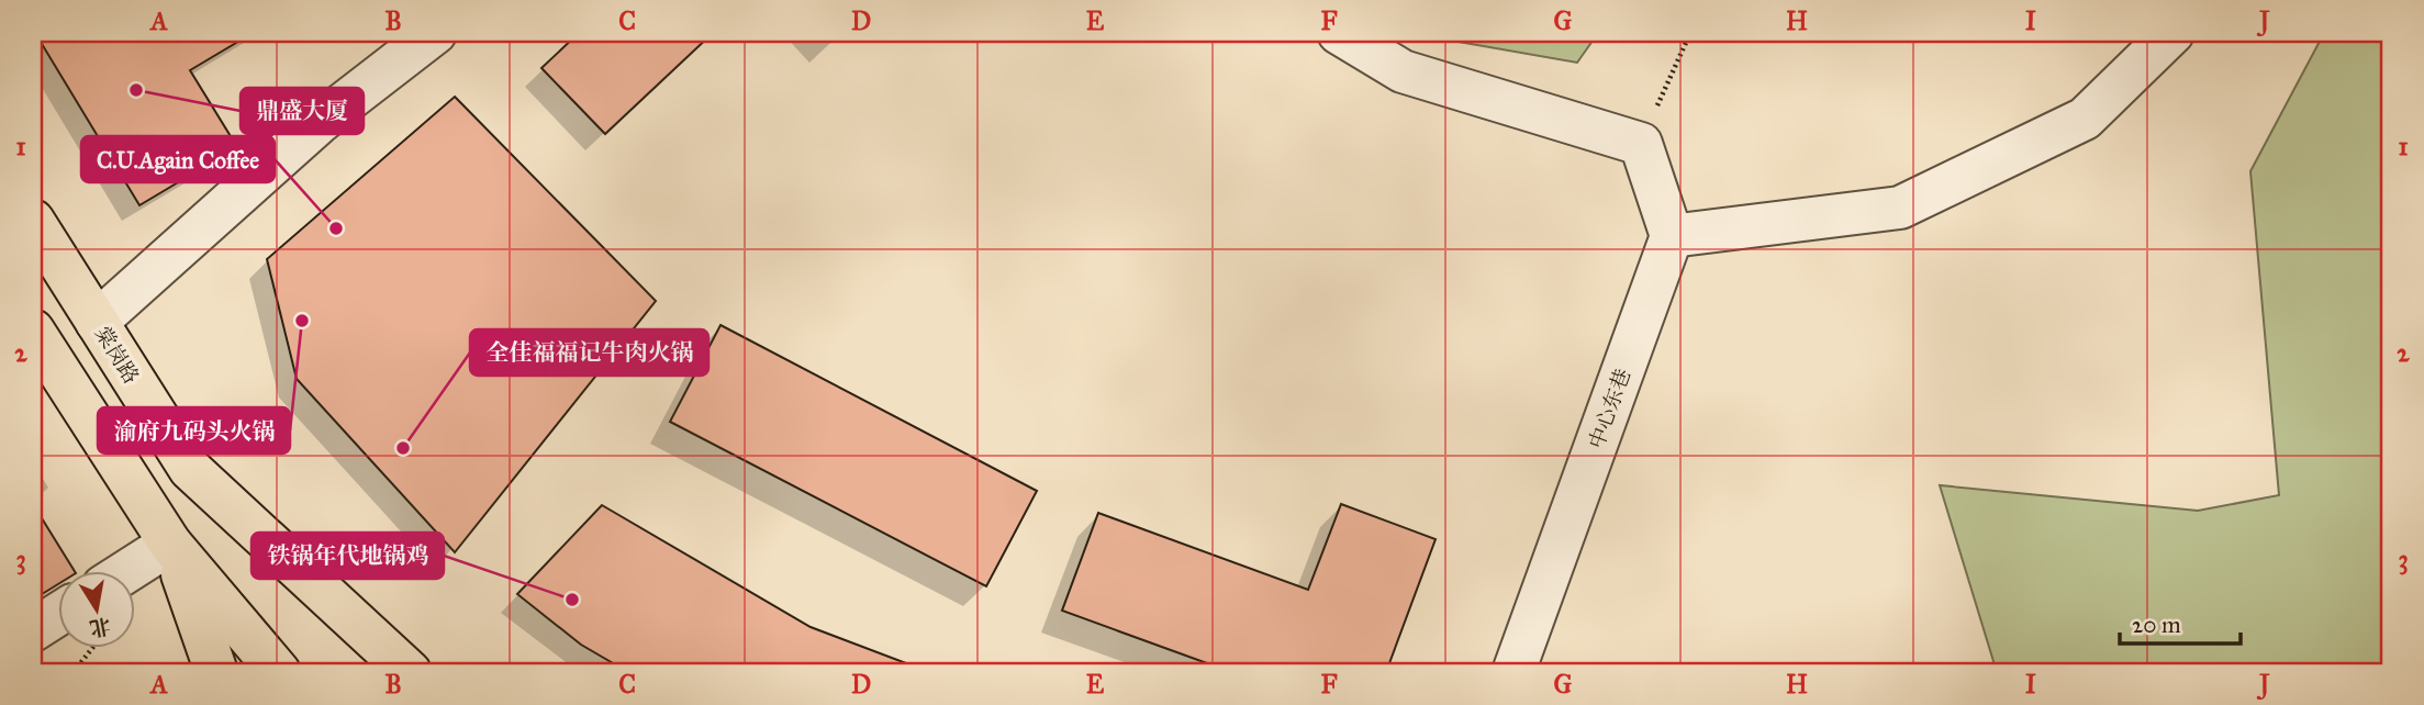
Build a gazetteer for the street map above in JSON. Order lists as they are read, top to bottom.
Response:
{
  "streets": {
    "main road": ["棠岗路"],
    "street": ["中心东巷"]
  },
  "places": [
    "鼎盛大厦",
    "C.U.Again Coffee",
    "渝府九码头火锅",
    "全佳福福记牛肉火锅",
    "铁锅年代地锅鸡"
  ],
  "scale_bar": "20 m",
  "north": "bottom",
  "grid": {
    "columns": [
      "A",
      "B",
      "C",
      "D",
      "E",
      "F",
      "G",
      "H",
      "I",
      "J"
    ],
    "rows": ["1", "2", "3"]
  }
}
